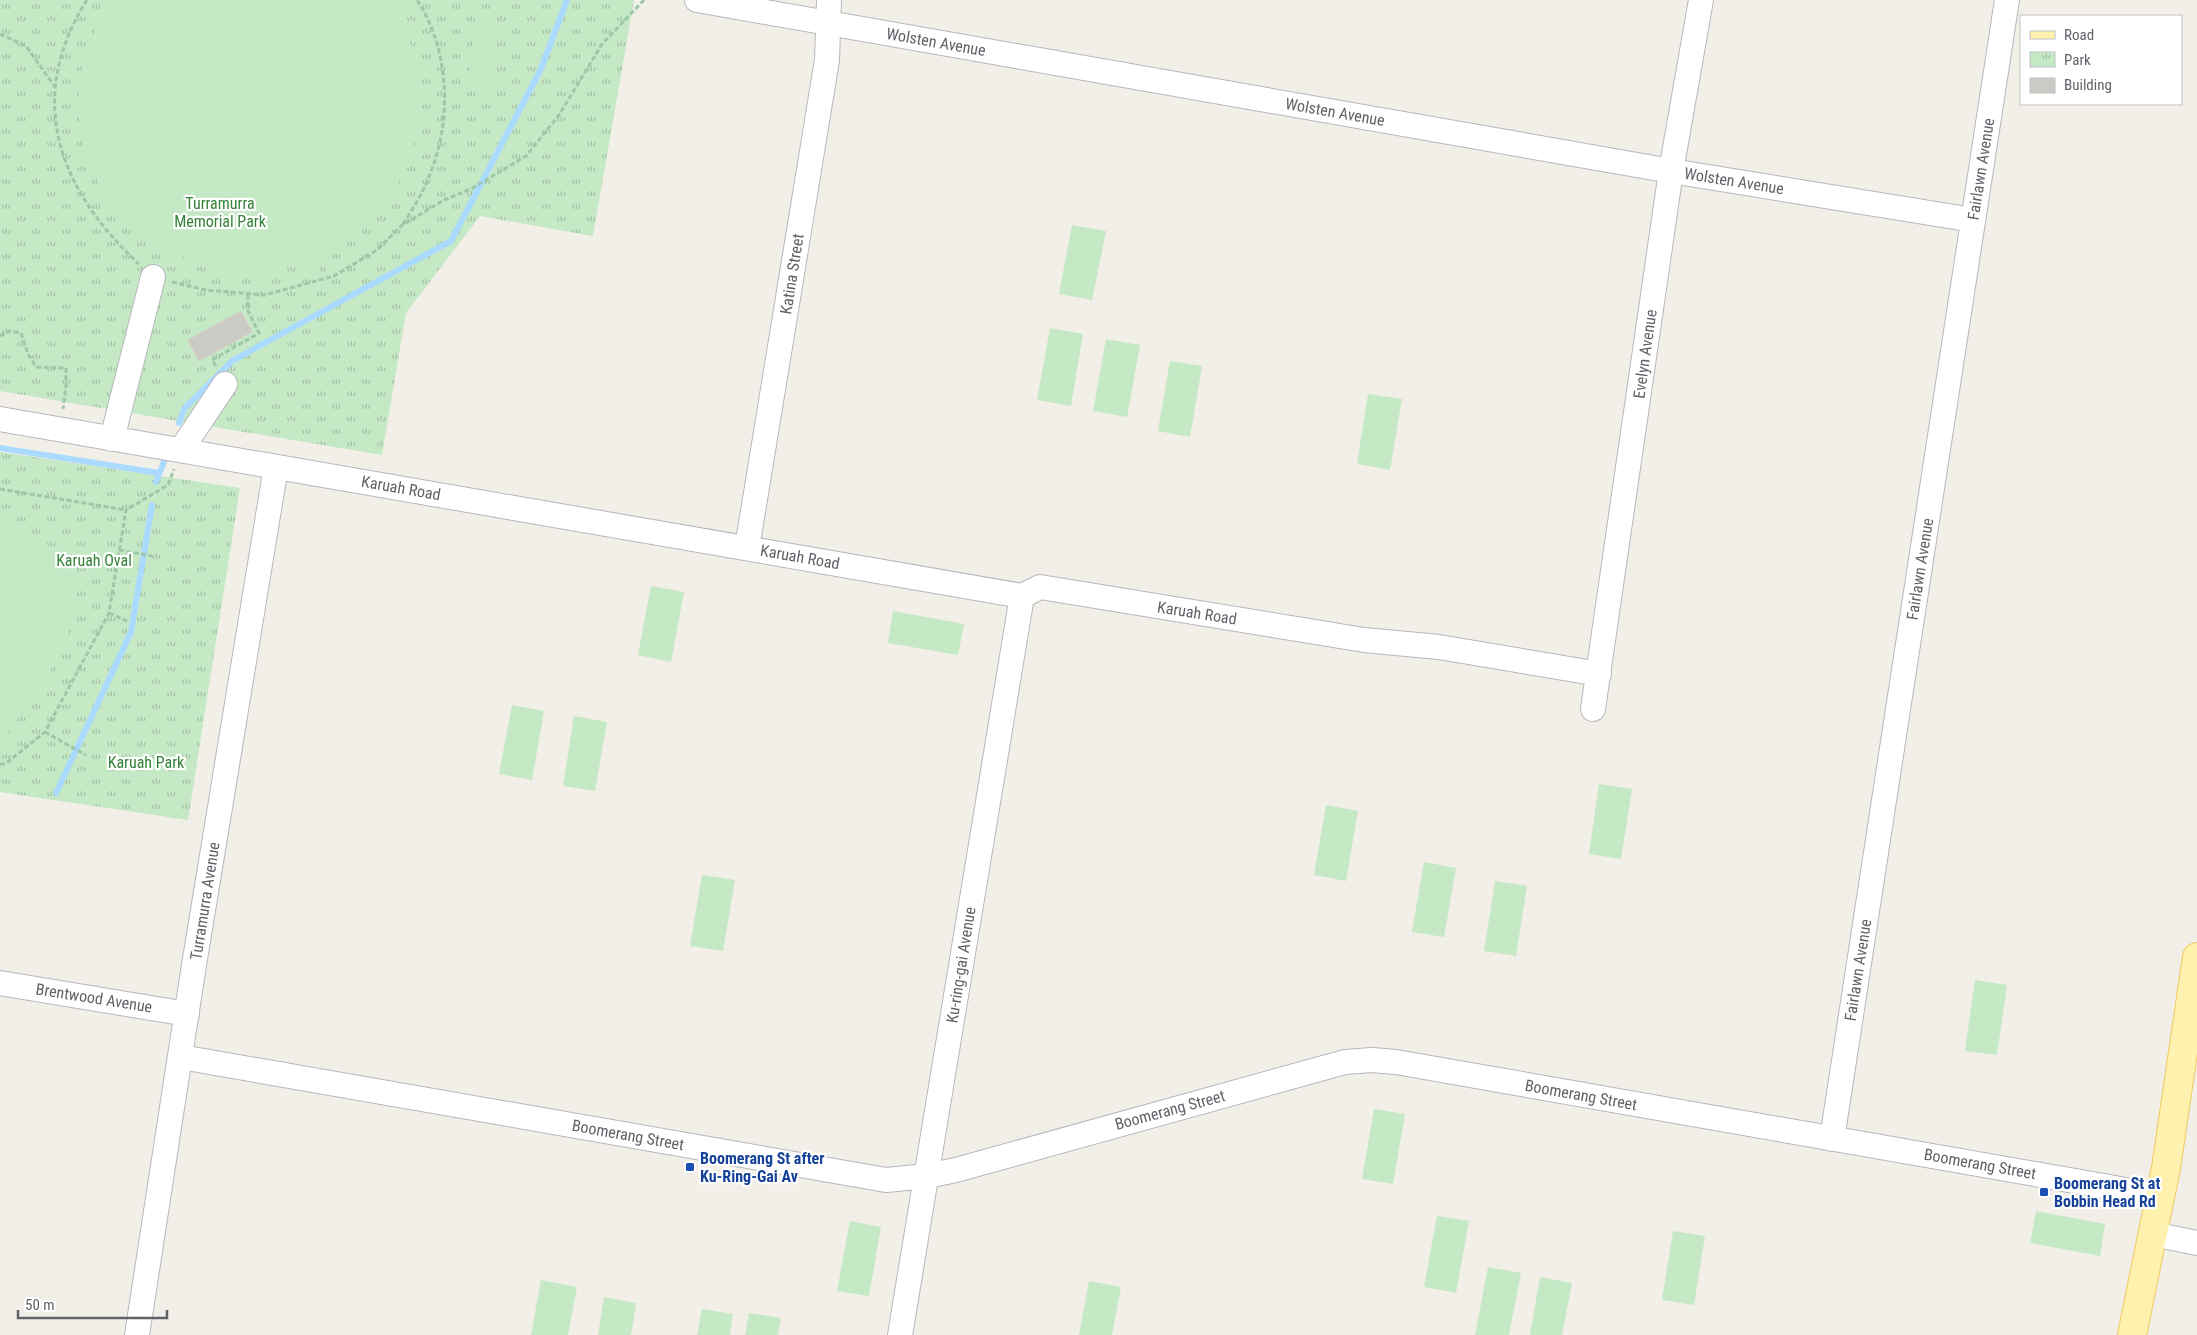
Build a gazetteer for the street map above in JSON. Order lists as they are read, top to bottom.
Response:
{
  "streets": {
    "street": [
      "Wolsten Avenue",
      "Fairlawn Avenue",
      "Katina Street",
      "Evelyn Avenue",
      "Karuah Road",
      "Turramurra Avenue",
      "Ku-ring-gai Avenue",
      "Brentwood Avenue",
      "Boomerang Street"
    ]
  },
  "crossings": [
    ["Wolsten Avenue", "Fairlawn Avenue"],
    ["Wolsten Avenue", "Katina Street"],
    ["Wolsten Avenue", "Evelyn Avenue"],
    ["Fairlawn Avenue", "Boomerang Street"],
    ["Katina Street", "Karuah Road"],
    ["Evelyn Avenue", "Karuah Road"],
    ["Karuah Road", "Turramurra Avenue"],
    ["Karuah Road", "Ku-ring-gai Avenue"],
    ["Turramurra Avenue", "Brentwood Avenue"],
    ["Turramurra Avenue", "Boomerang Street"],
    ["Ku-ring-gai Avenue", "Boomerang Street"]
  ],
  "parks": ["Turramurra Memorial Park", "Karuah Oval", "Karuah Park"],
  "places": {
    "transit": ["Boomerang St after Ku-Ring-Gai Av", "Boomerang St at Bobbin Head Rd"]
  },
  "legend": ["Road", "Park", "Building"],
  "scale_bar": "50 m"
}
